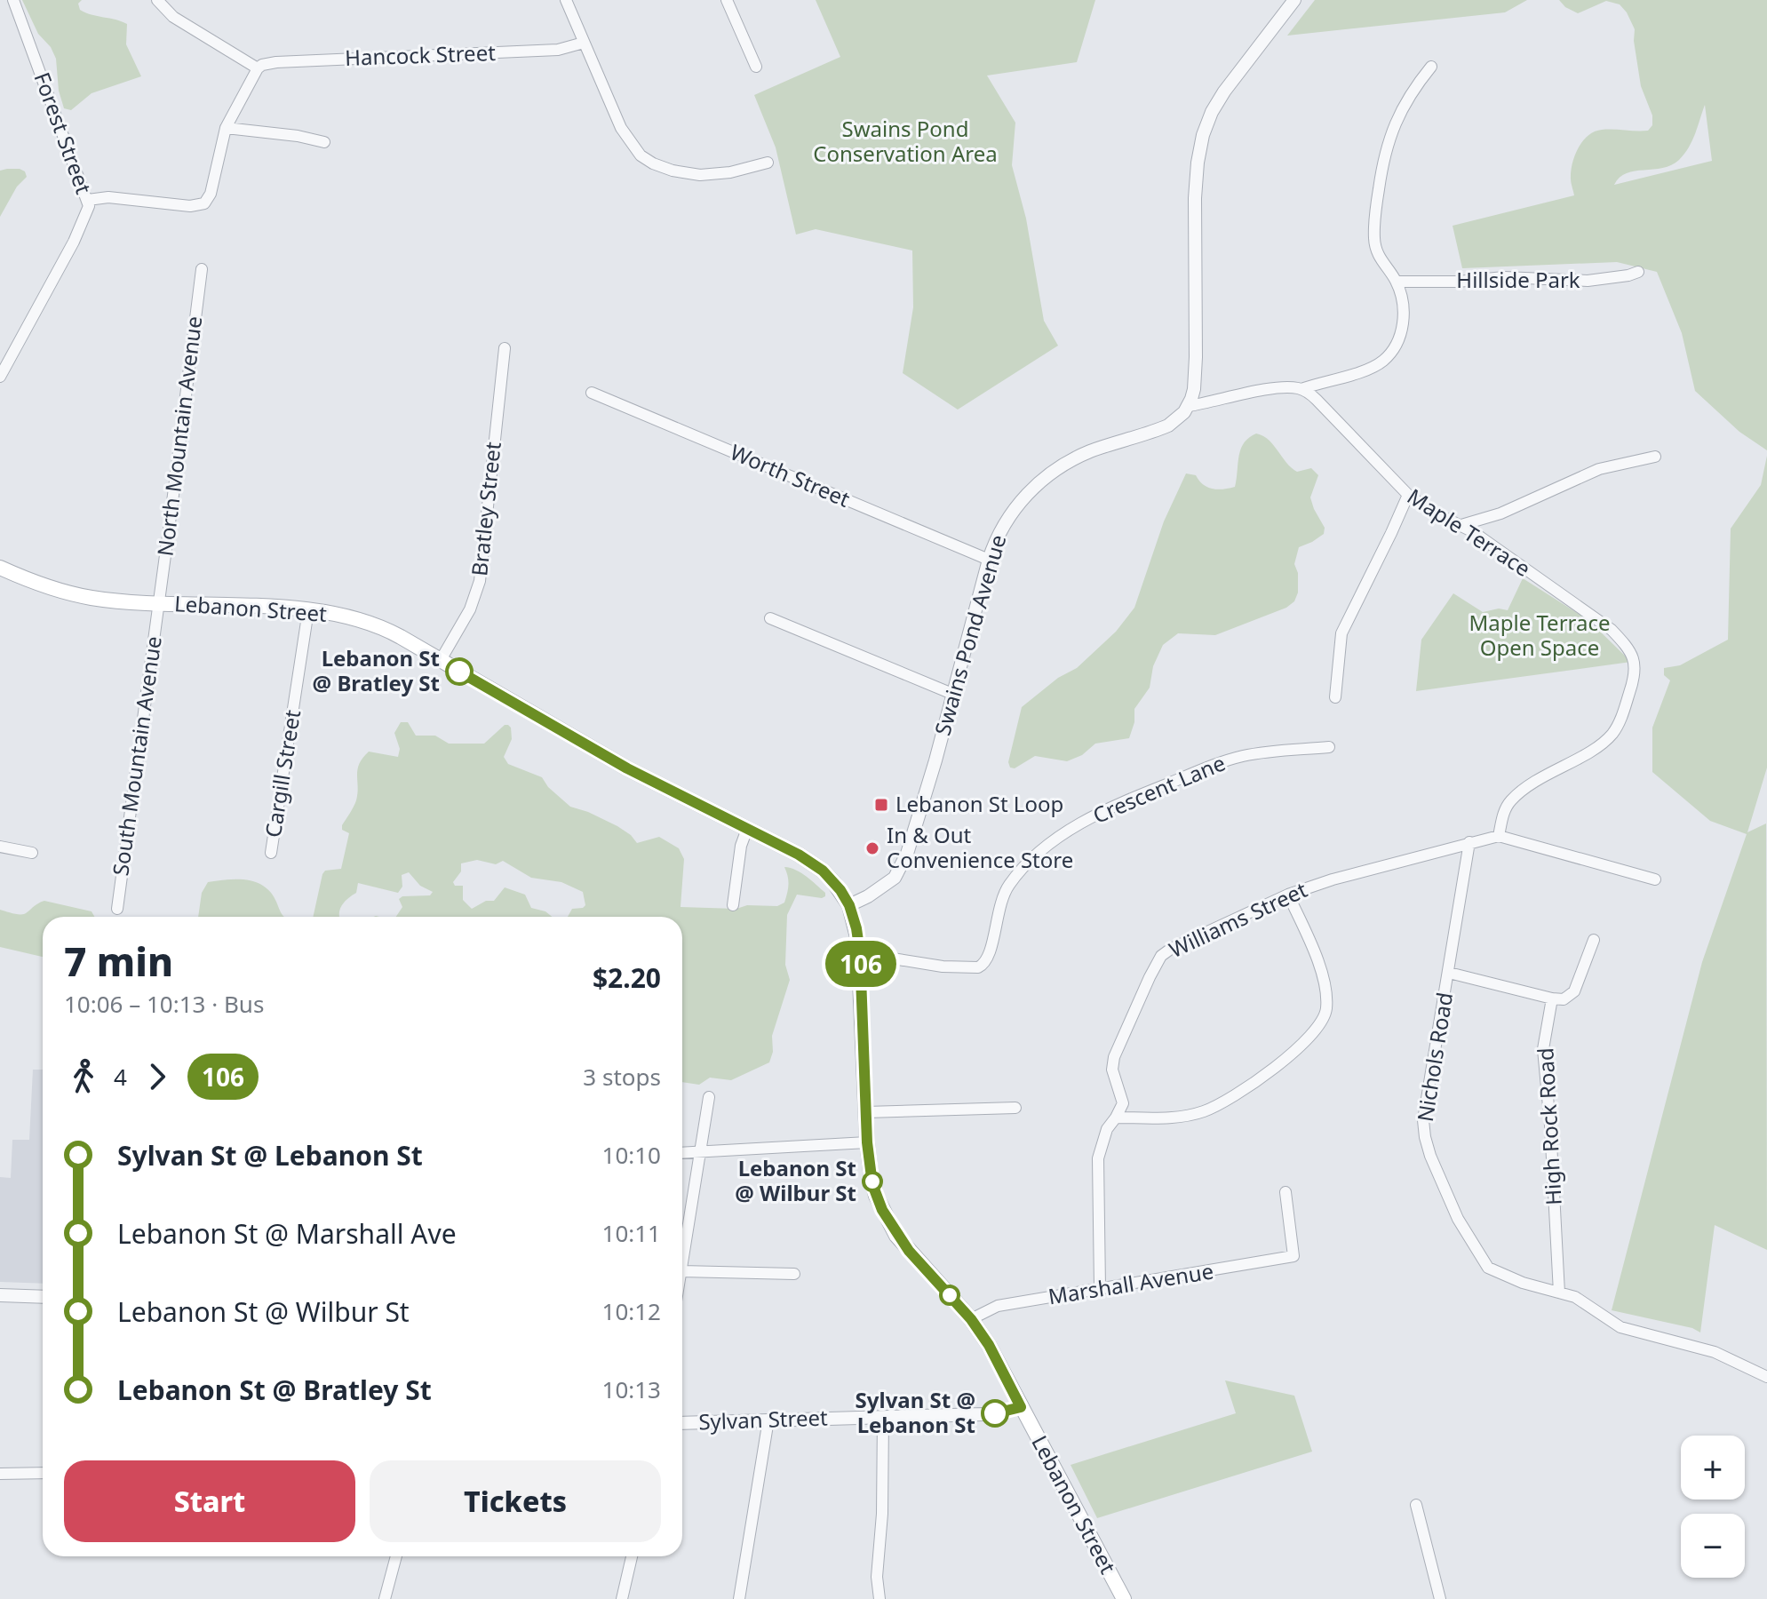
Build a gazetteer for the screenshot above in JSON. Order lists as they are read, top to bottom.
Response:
{
  "streets": {
    "main road": ["Lebanon Street"],
    "street": [
      "Hancock Street",
      "Forest Street",
      "Hillside Park",
      "North Mountain Avenue",
      "Worth Street",
      "Bratley Street",
      "Maple Terrace",
      "Swains Pond Avenue",
      "South Mountain Avenue",
      "Cargill Street",
      "Crescent Lane",
      "Williams Street",
      "Nichols Road",
      "High Rock Road",
      "Marshall Avenue",
      "Sylvan Street"
    ]
  },
  "crossings": [
    ["North Mountain Avenue", "Lebanon Street"],
    ["North Mountain Avenue", "South Mountain Avenue"],
    ["Worth Street", "Swains Pond Avenue"],
    ["Bratley Street", "Lebanon Street"],
    ["Maple Terrace", "Williams Street"],
    ["Lebanon Street", "Swains Pond Avenue"],
    ["Lebanon Street", "South Mountain Avenue"],
    ["Lebanon Street", "Cargill Street"],
    ["Lebanon Street", "Crescent Lane"],
    ["Lebanon Street", "Marshall Avenue"],
    ["Lebanon Street", "Sylvan Street"],
    ["Williams Street", "Nichols Road"],
    ["Williams Street", "Marshall Avenue"],
    ["Nichols Road", "High Rock Road"]
  ],
  "parks": ["Swains Pond Conservation Area", "Maple Terrace Open Space"],
  "places": {
    "other": [
      "Lebanon St @ Bratley St",
      "In & Out Convenience Store",
      "Lebanon St @ Wilbur St",
      "Sylvan St @ Lebanon St"
    ],
    "transit": ["Lebanon St Loop"]
  },
  "lines": ["bus line 106"],
  "page": {
    "on_map": "106",
    "heading": ["7 min", "10:06 – 10:13 · Bus", "$2.20"],
    "legs": ["4", "106", "3 stops"],
    "list": [
      {
        "name": "Sylvan St @ Lebanon St",
        "value": "10:10"
      },
      {
        "name": "Lebanon St @ Marshall Ave",
        "value": "10:11"
      },
      {
        "name": "Lebanon St @ Wilbur St",
        "value": "10:12"
      },
      {
        "name": "Lebanon St @ Bratley St",
        "value": "10:13"
      }
    ],
    "map_buttons": ["+", "−"],
    "buttons": ["Start", "Tickets"]
  }
}
